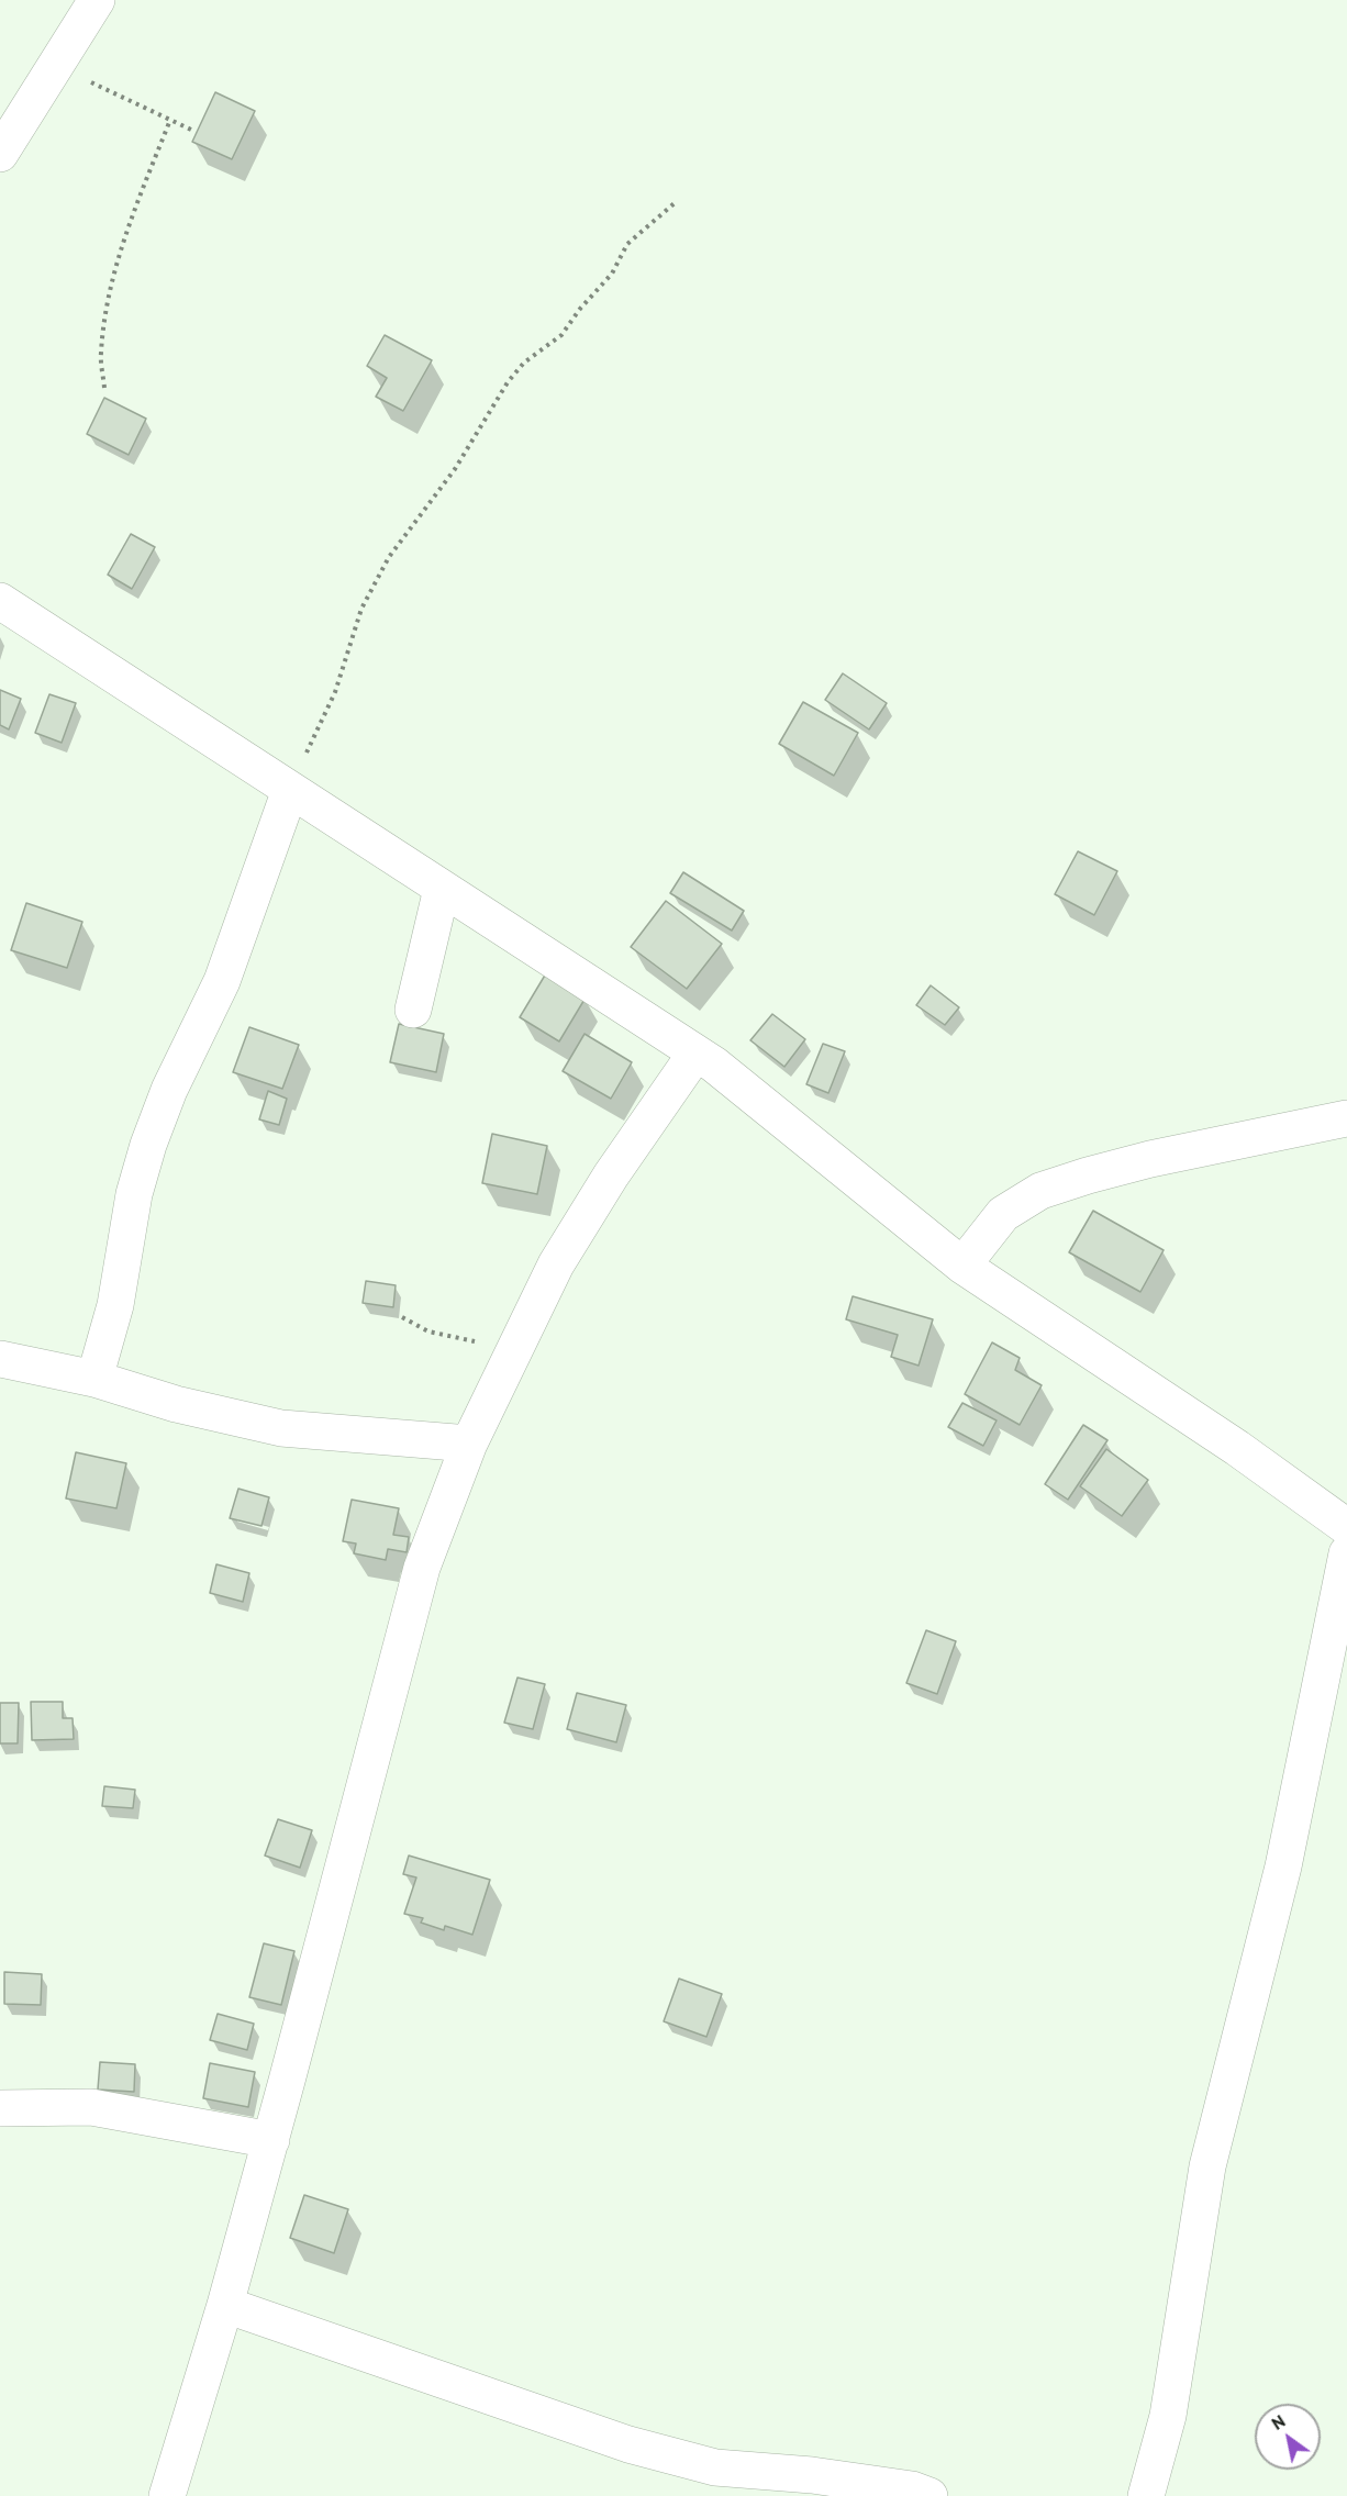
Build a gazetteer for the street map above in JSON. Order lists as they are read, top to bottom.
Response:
{
  "north": "top left"
}
